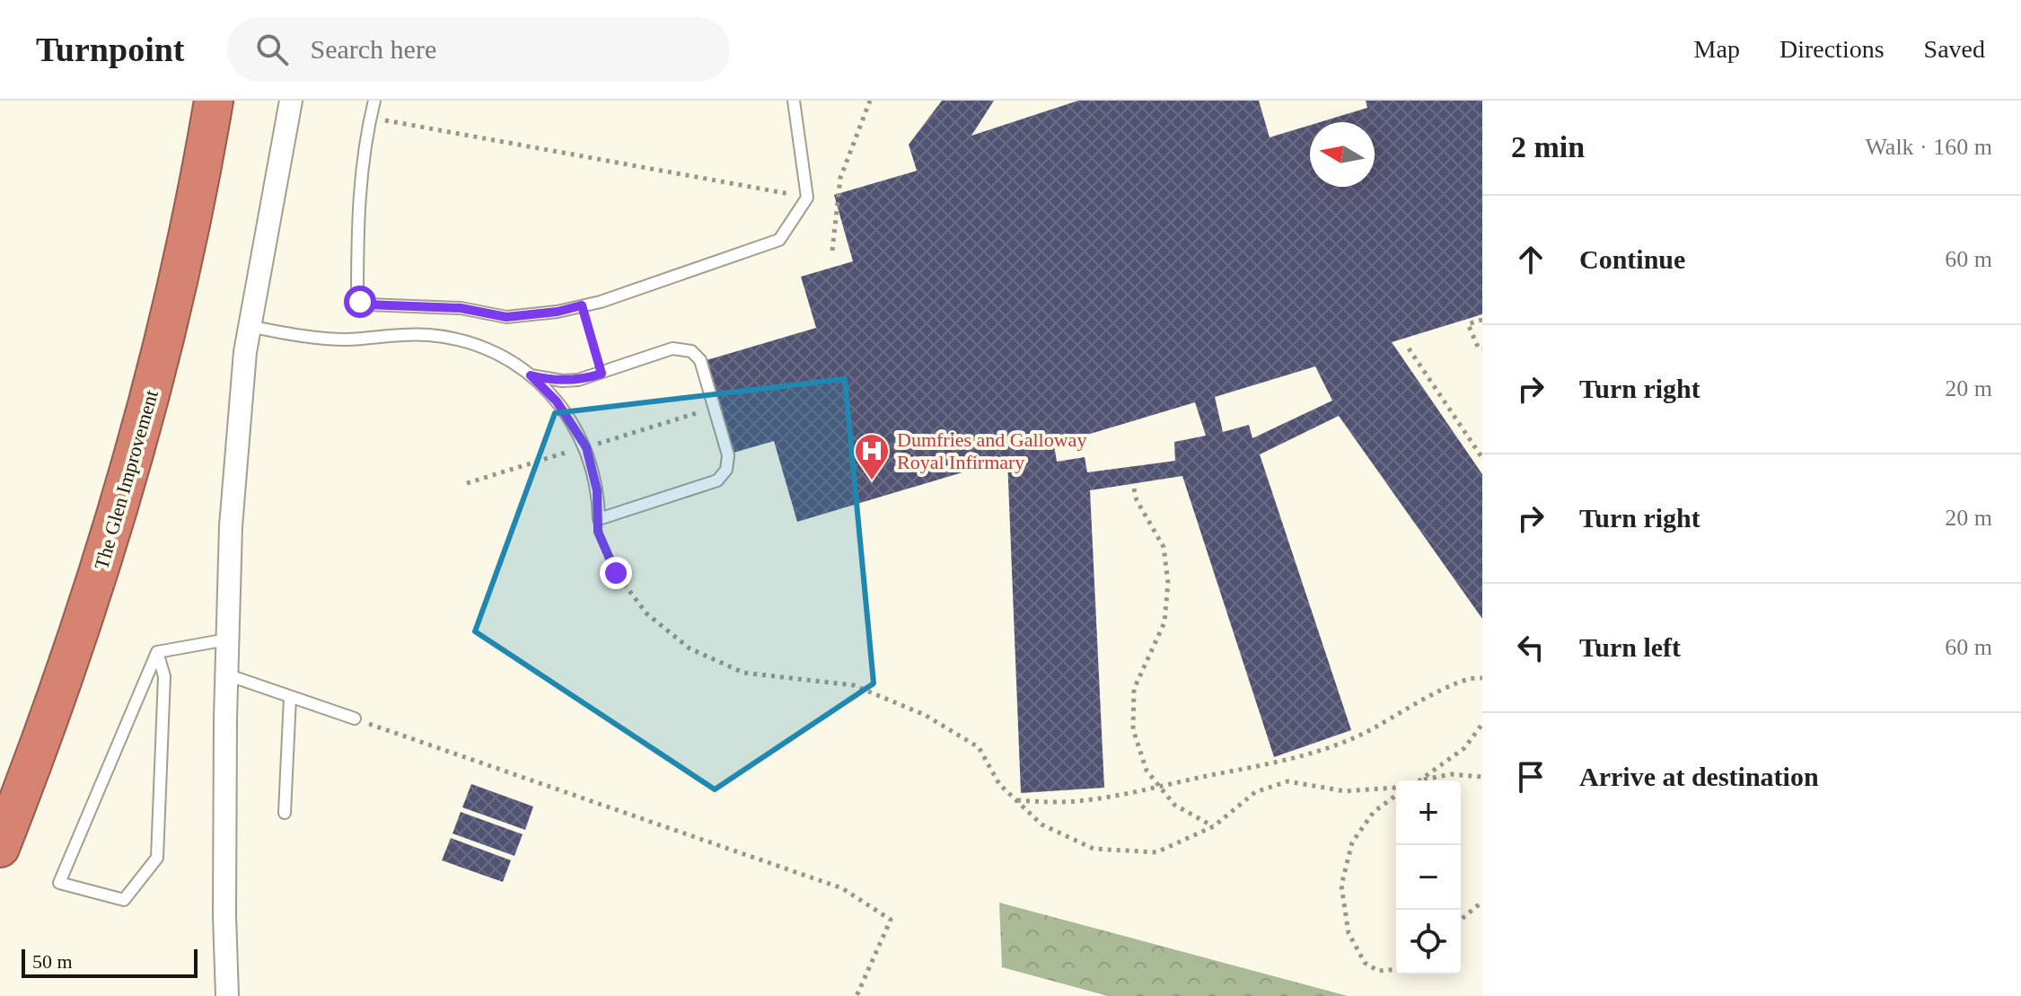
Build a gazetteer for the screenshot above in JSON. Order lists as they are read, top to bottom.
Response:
{
  "streets": {
    "highway": ["The Glen Improvement"]
  },
  "places": {
    "hospital": ["Dumfries and Galloway Royal Infirmary"]
  },
  "scale_bar": "50 m",
  "north": "left",
  "page": {
    "header": "Turnpoint",
    "search": "Search here",
    "nav": ["Map", "Directions", "Saved"],
    "heading": ["2 min", "Walk · 160 m"],
    "list": [
      ["Continue", "60 m"],
      ["Turn right", "20 m"],
      ["Turn right", "20 m"],
      ["Turn left", "60 m"],
      "Arrive at destination"
    ],
    "map_buttons": ["+", "−"],
    "scale": "50 m"
  }
}
